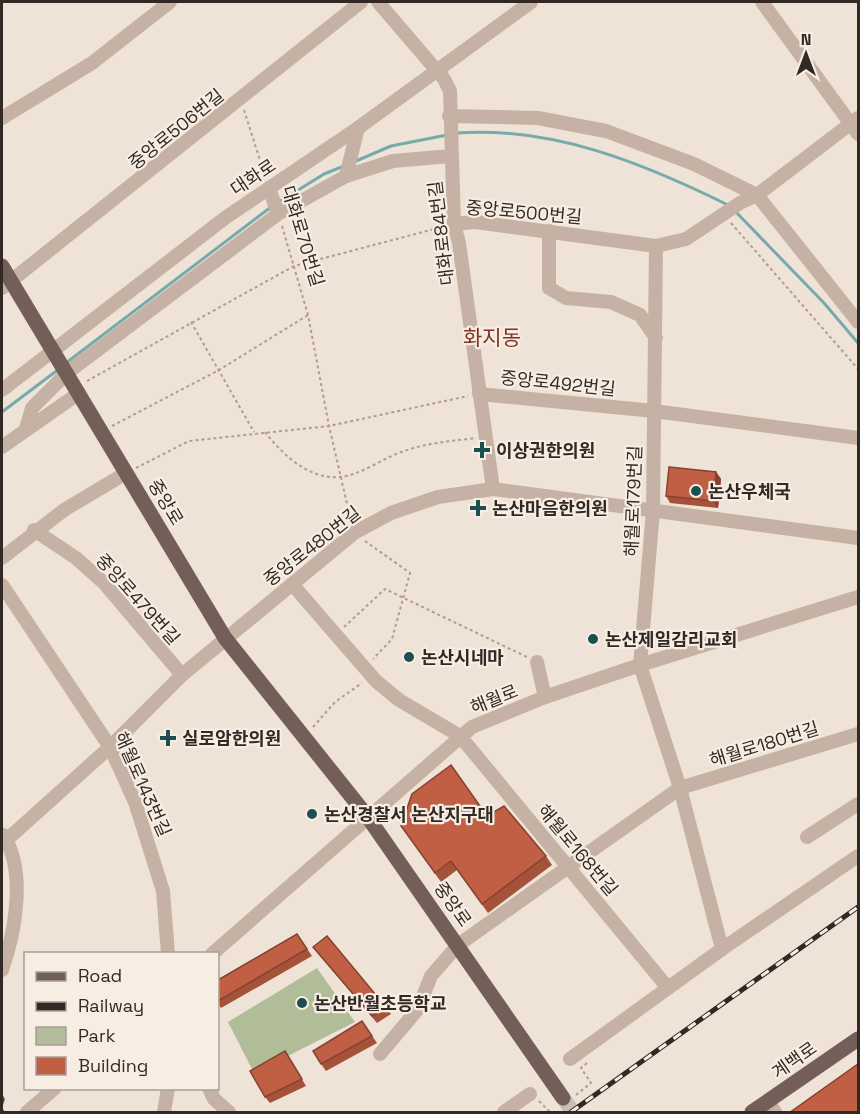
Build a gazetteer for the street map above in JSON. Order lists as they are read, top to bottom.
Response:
{
  "streets": {
    "main road": ["중앙로", "계백로"],
    "street": [
      "중앙로506번길",
      "대화로",
      "중앙로500번길",
      "대화로84번길",
      "대화로70번길",
      "중앙로492번길",
      "해월로179번길",
      "중앙로480번길",
      "중앙로479번길",
      "해월로",
      "해월로180번길",
      "해월로143번길",
      "해월로168번길"
    ]
  },
  "crossings": [
    ["중앙로506번길", "대화로70번길"],
    ["중앙로506번길", "중앙로"],
    ["대화로", "대화로84번길"],
    ["대화로", "대화로70번길"],
    ["대화로", "중앙로"],
    ["중앙로500번길", "대화로84번길"],
    ["중앙로500번길", "대화로70번길"],
    ["중앙로500번길", "해월로179번길"],
    ["중앙로500번길", "중앙로"],
    ["대화로84번길", "중앙로492번길"],
    ["대화로84번길", "중앙로480번길"],
    ["대화로70번길", "중앙로492번길"],
    ["대화로70번길", "중앙로480번길"],
    ["중앙로492번길", "해월로179번길"],
    ["중앙로492번길", "중앙로"],
    ["해월로179번길", "중앙로480번길"],
    ["해월로179번길", "해월로"],
    ["중앙로", "중앙로480번길"],
    ["중앙로", "해월로"],
    ["중앙로", "해월로180번길"],
    ["중앙로480번길", "해월로168번길"],
    ["해월로", "해월로168번길"],
    ["해월로180번길", "해월로168번길"]
  ],
  "districts": ["화지동"],
  "places": {
    "health": ["이상권한의원", "논산마음한의원", "실로암한의원"],
    "other": [
      "논산우체국",
      "논산제일감리교회",
      "논산시네마",
      "논산경찰서 논산지구대",
      "논산반월초등학교"
    ]
  },
  "legend": [
    "Road",
    "Railway",
    "Park",
    "Building"
  ],
  "north": "top"
}
